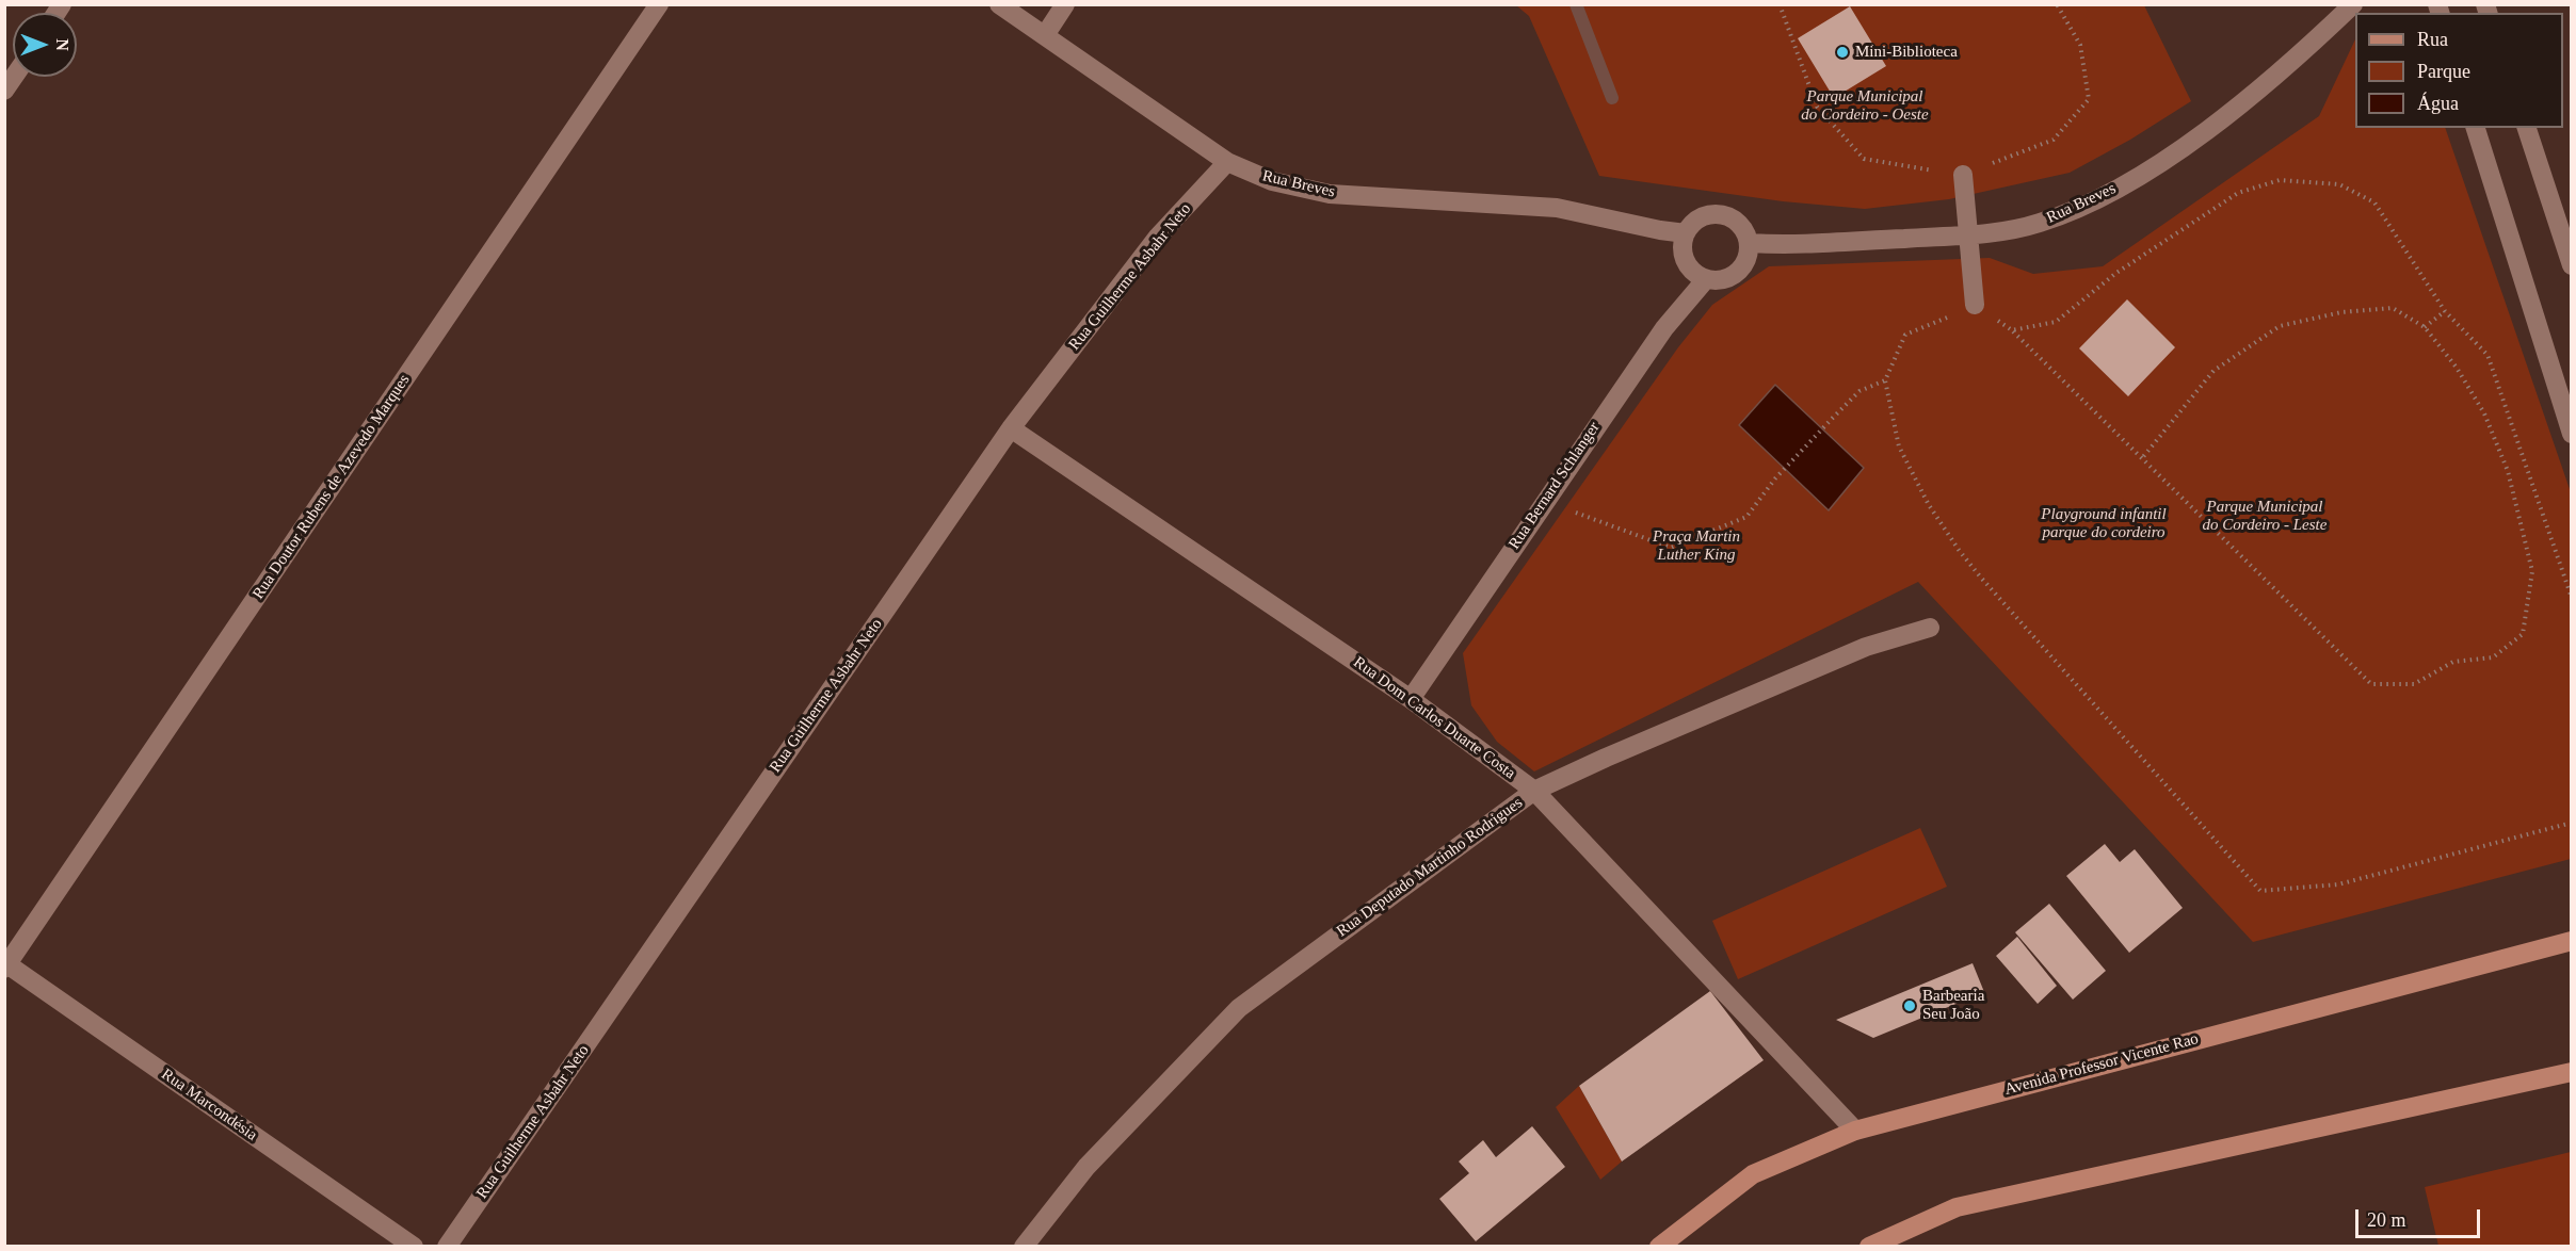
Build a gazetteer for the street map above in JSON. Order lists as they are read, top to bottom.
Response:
{
  "streets": {
    "main road": ["Avenida Professor Vicente Rao"],
    "street": [
      "Rua Breves",
      "Rua Guilherme Asbahr Neto",
      "Rua Bernard Schlanger",
      "Rua Doutor Rubens de Azevedo Marques",
      "Rua Dom Carlos Duarte Costa",
      "Rua Deputado Martinho Rodrigues",
      "Rua Marcondésia"
    ]
  },
  "crossings": [
    ["Rua Breves", "Rua Guilherme Asbahr Neto"],
    ["Rua Breves", "Rua Bernard Schlanger"],
    ["Rua Guilherme Asbahr Neto", "Rua Dom Carlos Duarte Costa"],
    ["Rua Bernard Schlanger", "Rua Dom Carlos Duarte Costa"],
    ["Rua Doutor Rubens de Azevedo Marques", "Rua Marcondésia"],
    ["Rua Dom Carlos Duarte Costa", "Rua Deputado Martinho Rodrigues"],
    ["Rua Dom Carlos Duarte Costa", "Avenida Professor Vicente Rao"]
  ],
  "parks": [
    "Parque Municipal do Cordeiro - Oeste",
    "Parque Municipal do Cordeiro - Leste",
    "Playground infantil parque do cordeiro",
    "Praça Martin Luther King"
  ],
  "places": ["Mini-Biblioteca", "Barbearia Seu João"],
  "legend": ["Rua", "Parque", "Água"],
  "scale_bar": "20 m",
  "north": "right"
}
